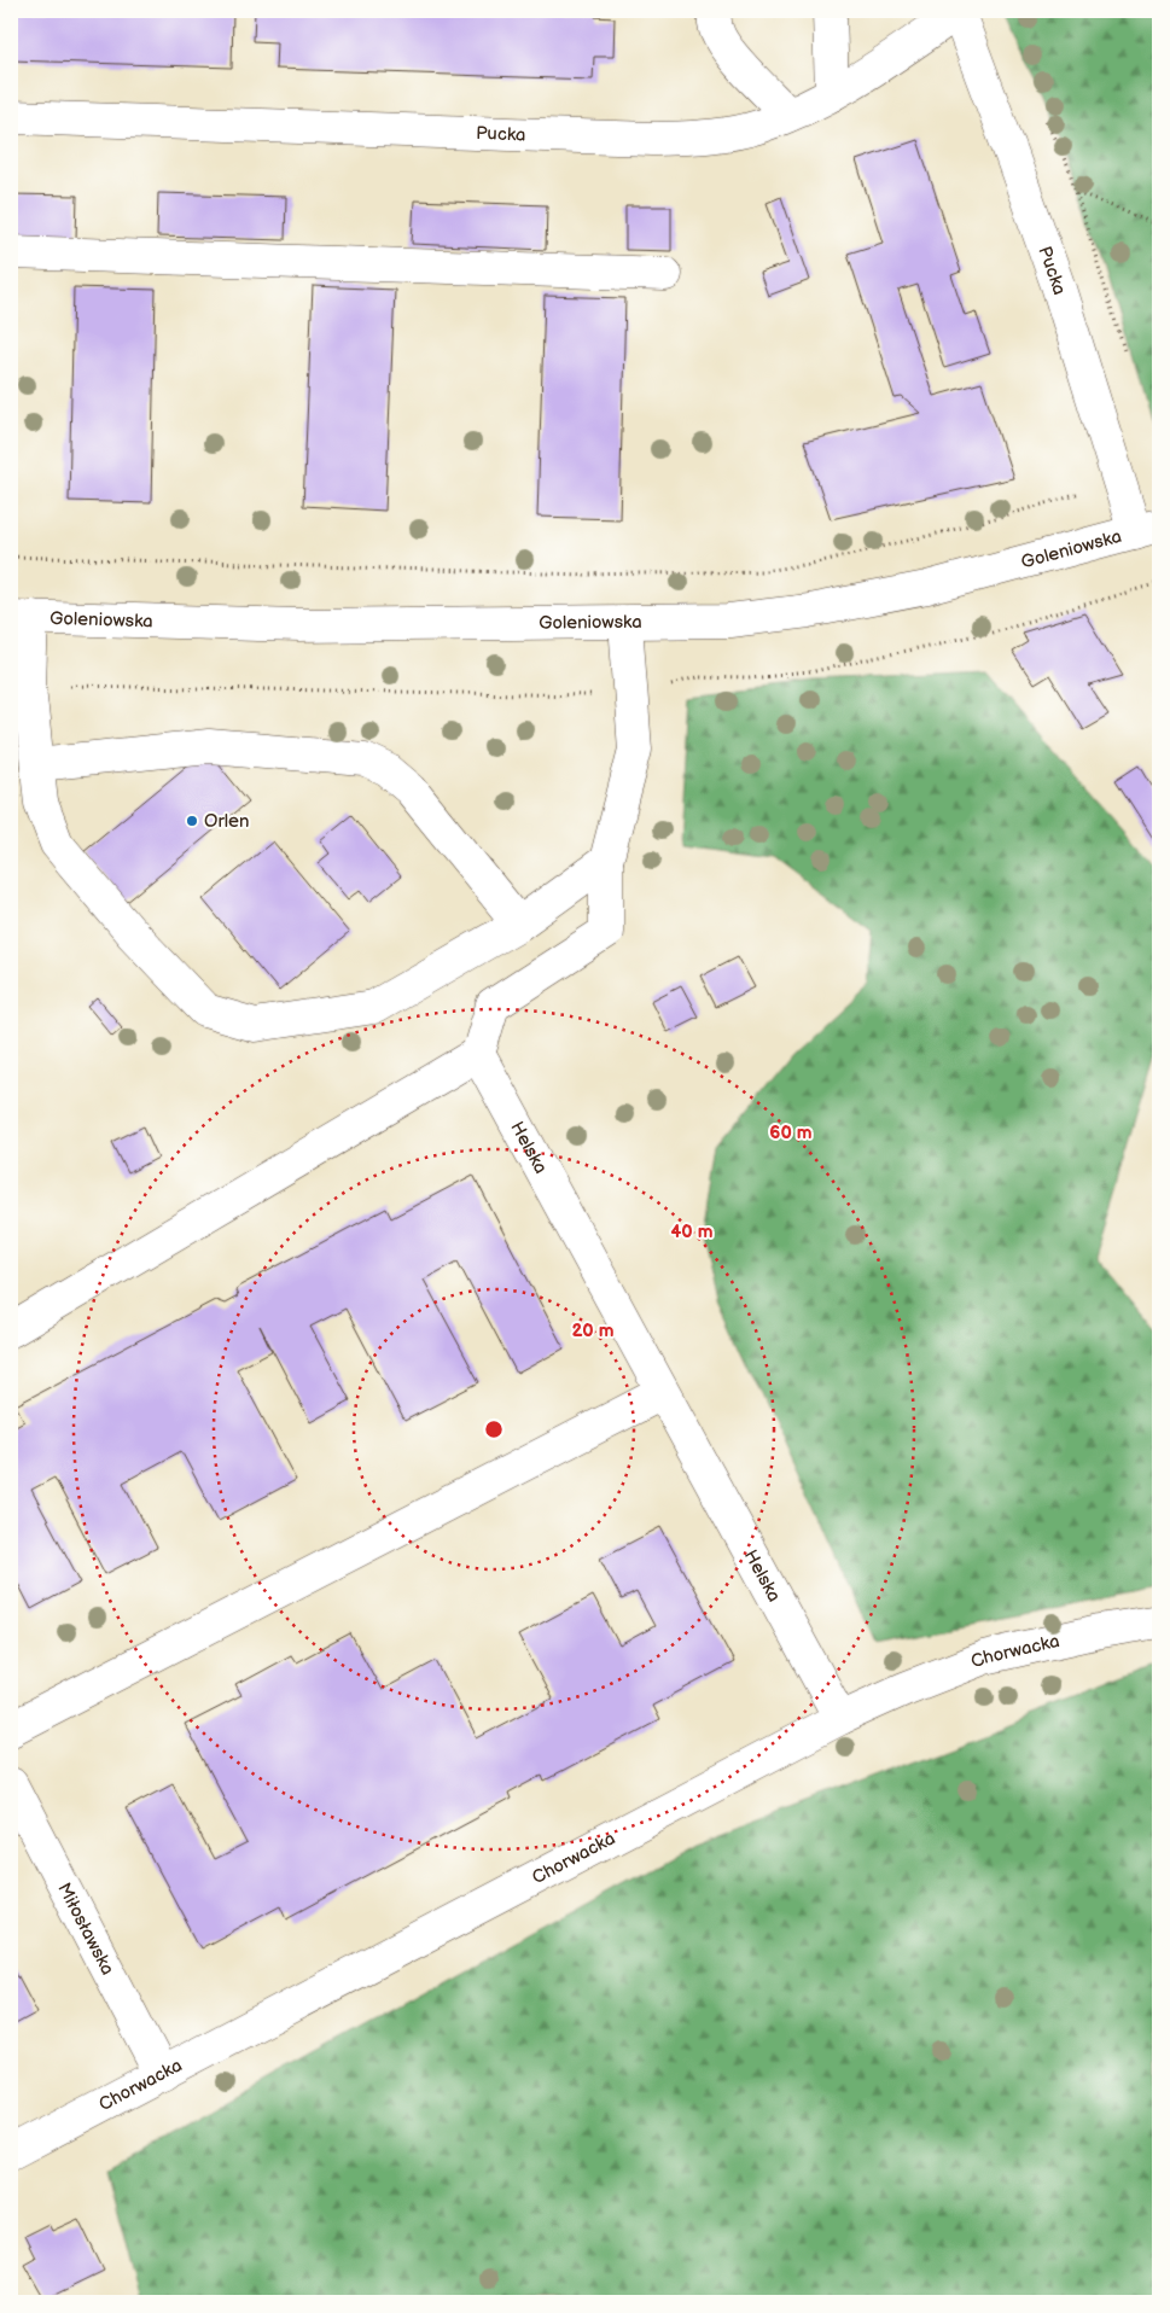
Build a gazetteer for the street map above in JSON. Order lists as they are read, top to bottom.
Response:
{
  "streets": {
    "street": [
      "Pucka",
      "Goleniowska",
      "Helska",
      "Chorwacka",
      "Miłosławska"
    ]
  },
  "crossings": [
    ["Pucka", "Goleniowska"],
    ["Helska", "Chorwacka"],
    ["Chorwacka", "Miłosławska"]
  ],
  "places": ["Orlen"],
  "rings": ["60 m", "40 m", "20 m"]
}
